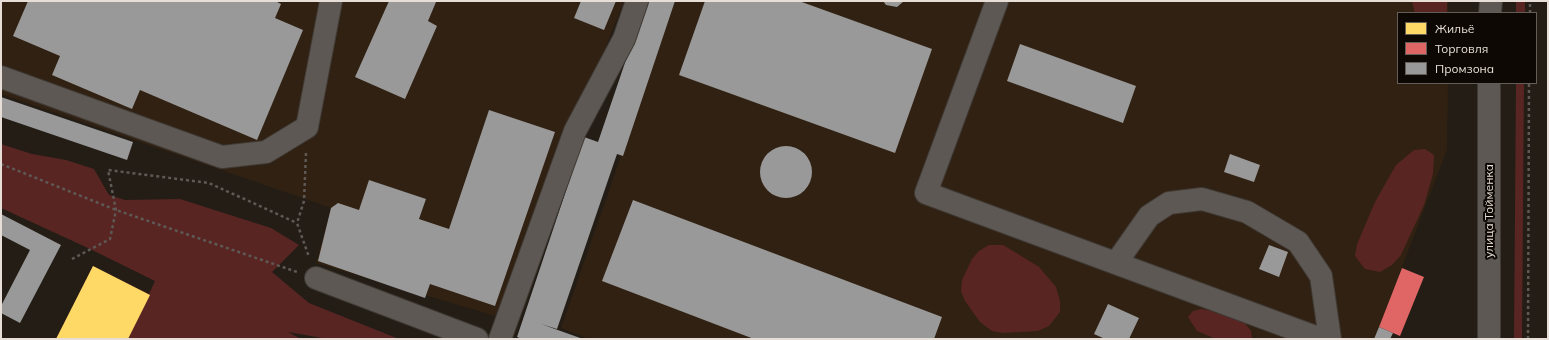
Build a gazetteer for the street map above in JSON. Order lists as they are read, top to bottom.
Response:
{
  "streets": {
    "street": ["улица Тойменка"]
  },
  "legend": ["Жильё", "Торговля", "Промзона"]
}
